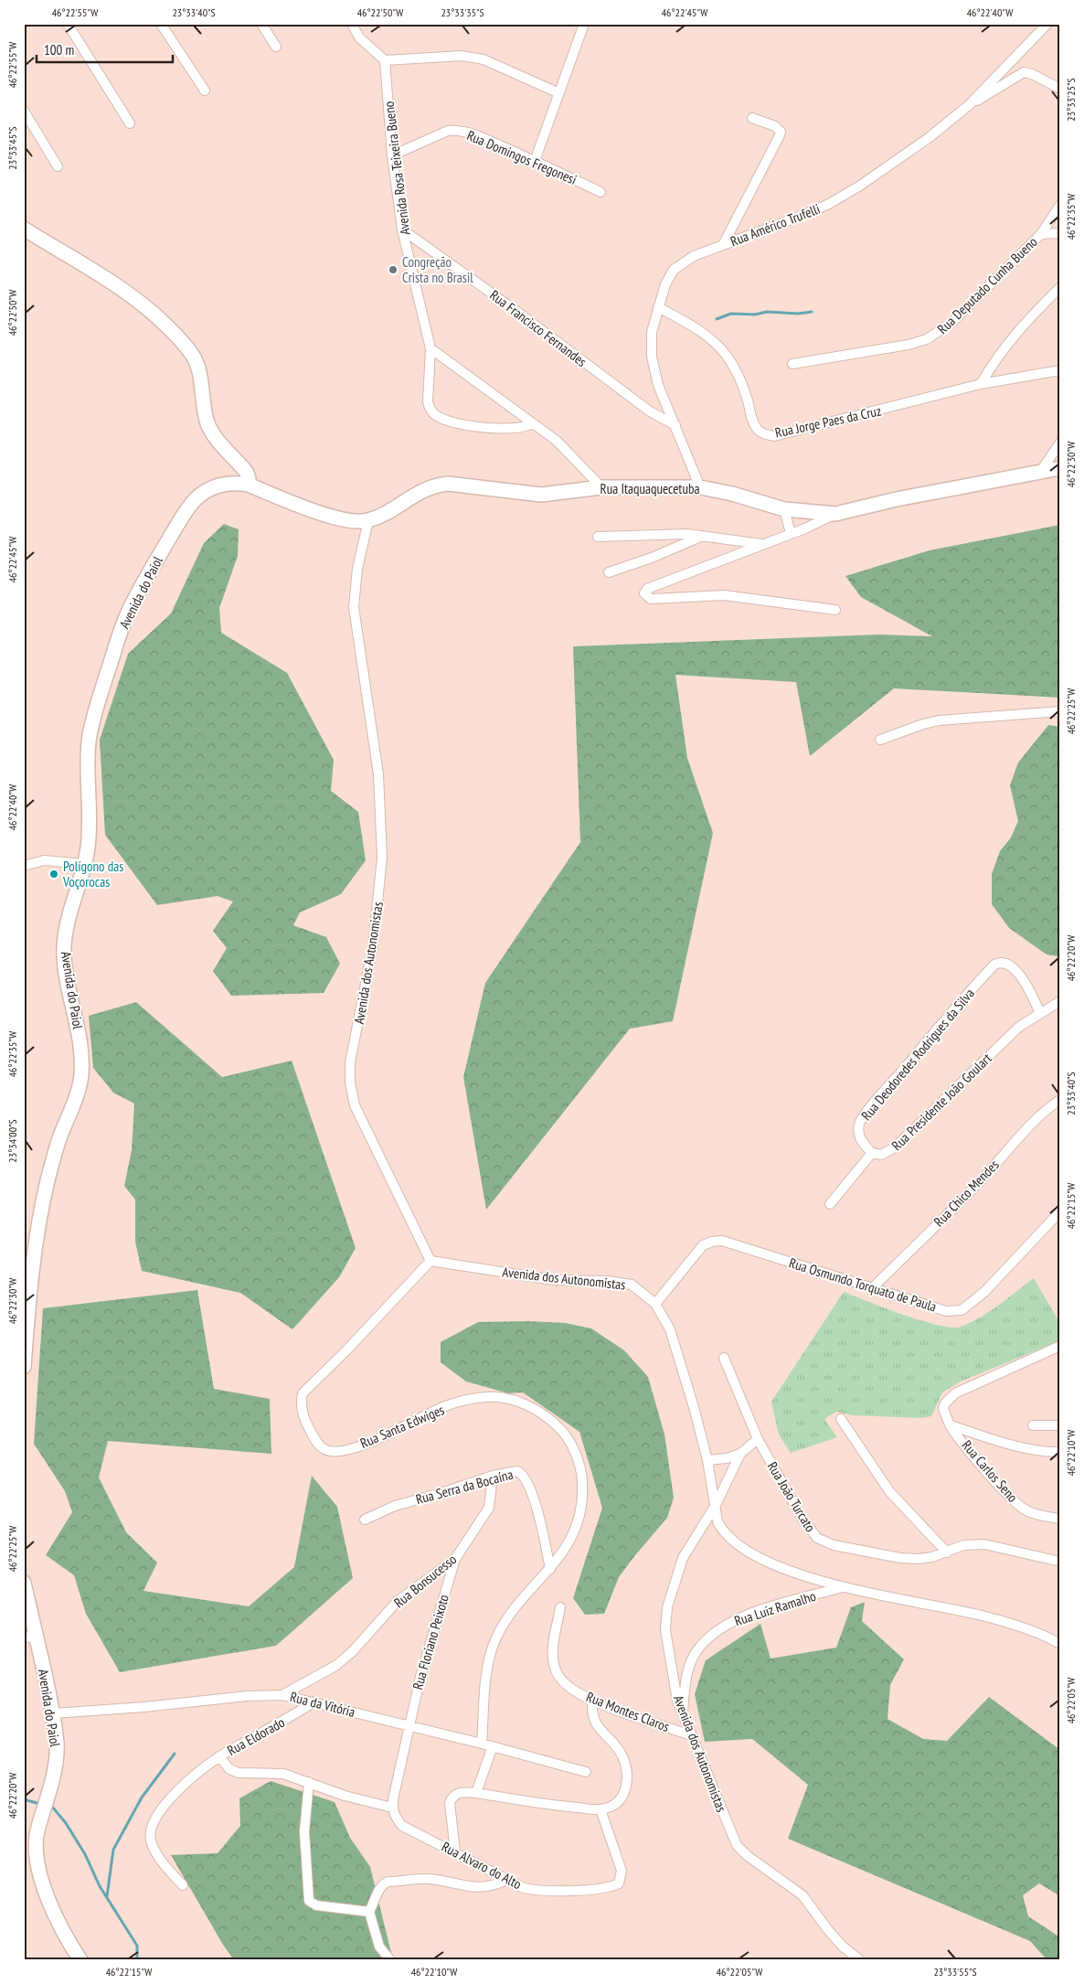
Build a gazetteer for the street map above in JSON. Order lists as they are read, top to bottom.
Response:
{
  "streets": {
    "street": [
      "Rua Domingos Fregonesi",
      "Avenida Rosa Teixeira Bueno",
      "Rua Américo Trufelli",
      "Rua Deputado Cunha Bueno",
      "Rua Francisco Fernandes",
      "Rua Jorge Paes da Cruz",
      "Rua Itaquaquecetuba",
      "Avenida do Paiol",
      "Avenida dos Autonomistas",
      "Rua Deodoredes Rodrigues da Silva",
      "Rua Presidente João Goulart",
      "Rua Chico Mendes",
      "Rua Osmundo Torquato de Paula",
      "Rua Santa Edwiges",
      "Rua Carlos Seno",
      "Rua Serra da Bocaína",
      "Rua João Turcato",
      "Rua Bonsucesso",
      "Rua Luiz Ramalho",
      "Rua Floriano Peixoto",
      "Rua da Vitória",
      "Rua Montes Claros",
      "Rua Eldorado",
      "Rua Alvaro do Alto"
    ]
  },
  "crossings": [
    ["Rua Domingos Fregonesi", "Avenida Rosa Teixeira Bueno"],
    ["Avenida Rosa Teixeira Bueno", "Rua Francisco Fernandes"],
    ["Rua Américo Trufelli", "Rua Francisco Fernandes"],
    ["Rua Américo Trufelli", "Rua Jorge Paes da Cruz"],
    ["Rua Américo Trufelli", "Rua Itaquaquecetuba"],
    ["Rua Itaquaquecetuba", "Avenida dos Autonomistas"],
    ["Avenida do Paiol", "Rua da Vitória"],
    ["Avenida dos Autonomistas", "Rua Osmundo Torquato de Paula"],
    ["Avenida dos Autonomistas", "Rua Santa Edwiges"],
    ["Avenida dos Autonomistas", "Rua Luiz Ramalho"],
    ["Avenida dos Autonomistas", "Rua Montes Claros"],
    ["Rua Deodoredes Rodrigues da Silva", "Rua Presidente João Goulart"],
    ["Rua Chico Mendes", "Rua Osmundo Torquato de Paula"],
    ["Rua Santa Edwiges", "Rua Serra da Bocaína"],
    ["Rua Santa Edwiges", "Rua da Vitória"],
    ["Rua Serra da Bocaína", "Rua Bonsucesso"],
    ["Rua Bonsucesso", "Rua Floriano Peixoto"],
    ["Rua Bonsucesso", "Rua da Vitória"],
    ["Rua Floriano Peixoto", "Rua da Vitória"],
    ["Rua da Vitória", "Rua Eldorado"]
  ],
  "places": ["Congreção Crista no Brasil", "Polígono das Voçorocas"],
  "scale_bar": "100 m",
  "coordinates": [
    "46°22'55\"W",
    "23°33'40\"S",
    "46°22'50\"W",
    "23°33'35\"S",
    "46°22'45\"W",
    "46°22'40\"W",
    "23°33'25\"S",
    "23°33'45\"S",
    "46°22'35\"W",
    "46°22'30\"W",
    "46°22'25\"W",
    "46°22'20\"W",
    "23°34'00\"S",
    "46°22'15\"W",
    "46°22'10\"W",
    "46°22'05\"W",
    "23°33'55\"S"
  ]
}
